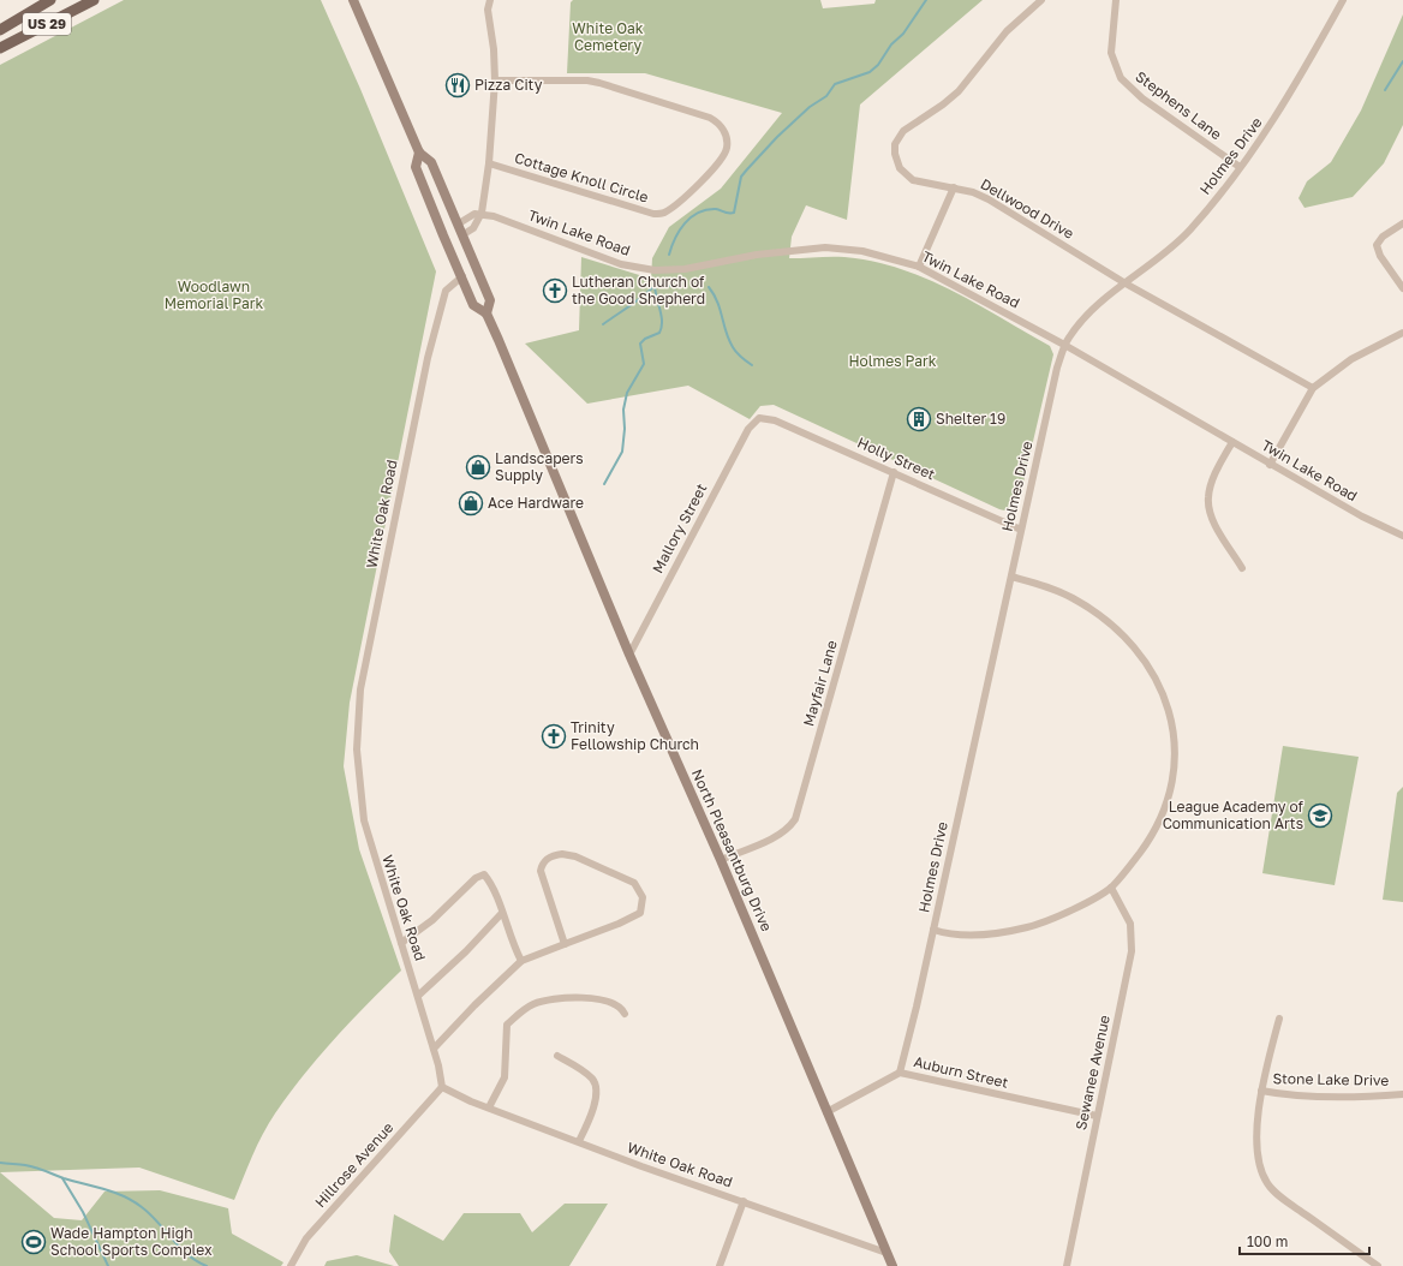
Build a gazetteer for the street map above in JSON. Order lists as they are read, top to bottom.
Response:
{
  "streets": {
    "main road": ["US 29", "North Pleasantburg Drive"],
    "street": [
      "Stephens Lane",
      "Holmes Drive",
      "Cottage Knoll Circle",
      "Dellwood Drive",
      "Twin Lake Road",
      "Holly Street",
      "White Oak Road",
      "Mallory Street",
      "Mayfair Lane",
      "Auburn Street",
      "Sewanee Avenue",
      "Stone Lake Drive",
      "Hillrose Avenue"
    ]
  },
  "crossings": [
    ["Stephens Lane", "Holmes Drive"],
    ["Holmes Drive", "Dellwood Drive"],
    ["Holmes Drive", "Twin Lake Road"],
    ["Holmes Drive", "Holly Street"],
    ["Holmes Drive", "Auburn Street"],
    ["Holly Street", "Mallory Street"],
    ["Holly Street", "Mayfair Lane"],
    ["White Oak Road", "North Pleasantburg Drive"],
    ["White Oak Road", "Hillrose Avenue"],
    ["Mallory Street", "North Pleasantburg Drive"],
    ["Mayfair Lane", "North Pleasantburg Drive"],
    ["North Pleasantburg Drive", "Auburn Street"],
    ["Auburn Street", "Sewanee Avenue"]
  ],
  "parks": ["White Oak Cemetery", "Woodlawn Memorial Park", "Holmes Park"],
  "places": {
    "restaurant": ["Pizza City"],
    "church": ["Lutheran Church of the Good Shepherd", "Trinity Fellowship Church"],
    "building": ["Shelter 19"],
    "shop": ["Landscapers Supply", "Ace Hardware"],
    "school or university": ["League Academy of Communication Arts"],
    "sports": ["Wade Hampton High School Sports Complex"]
  },
  "scale_bar": "100 m"
}
